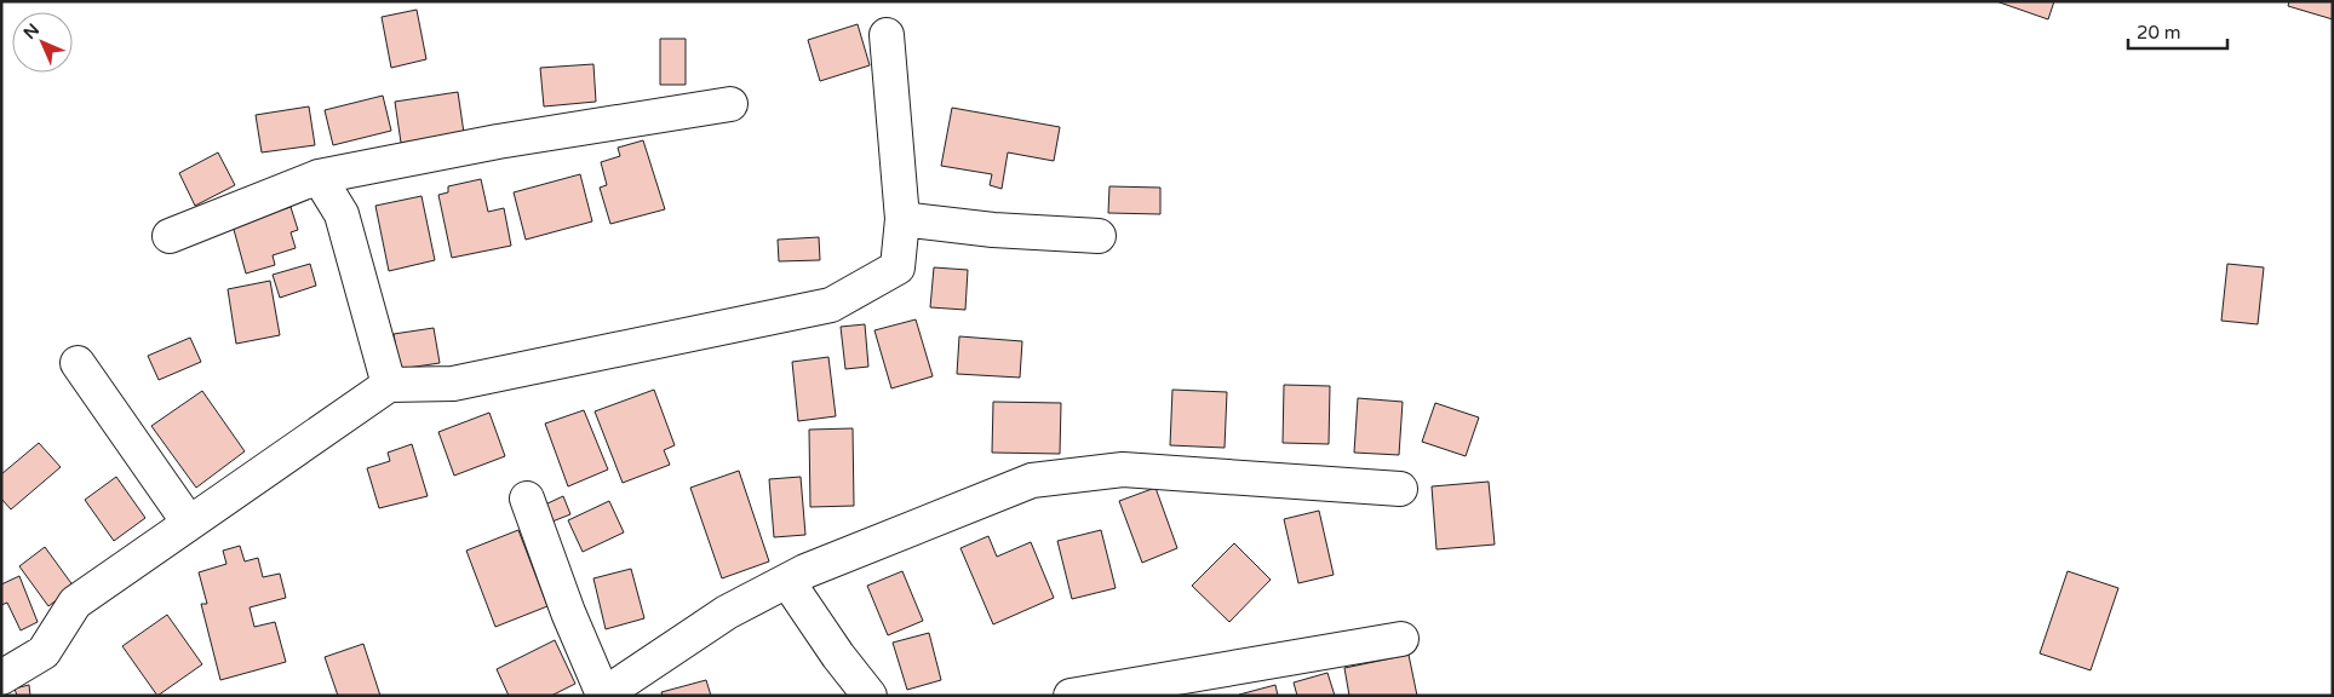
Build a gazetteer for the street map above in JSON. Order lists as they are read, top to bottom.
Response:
{
  "scale_bar": "20 m",
  "north": "top left"
}
